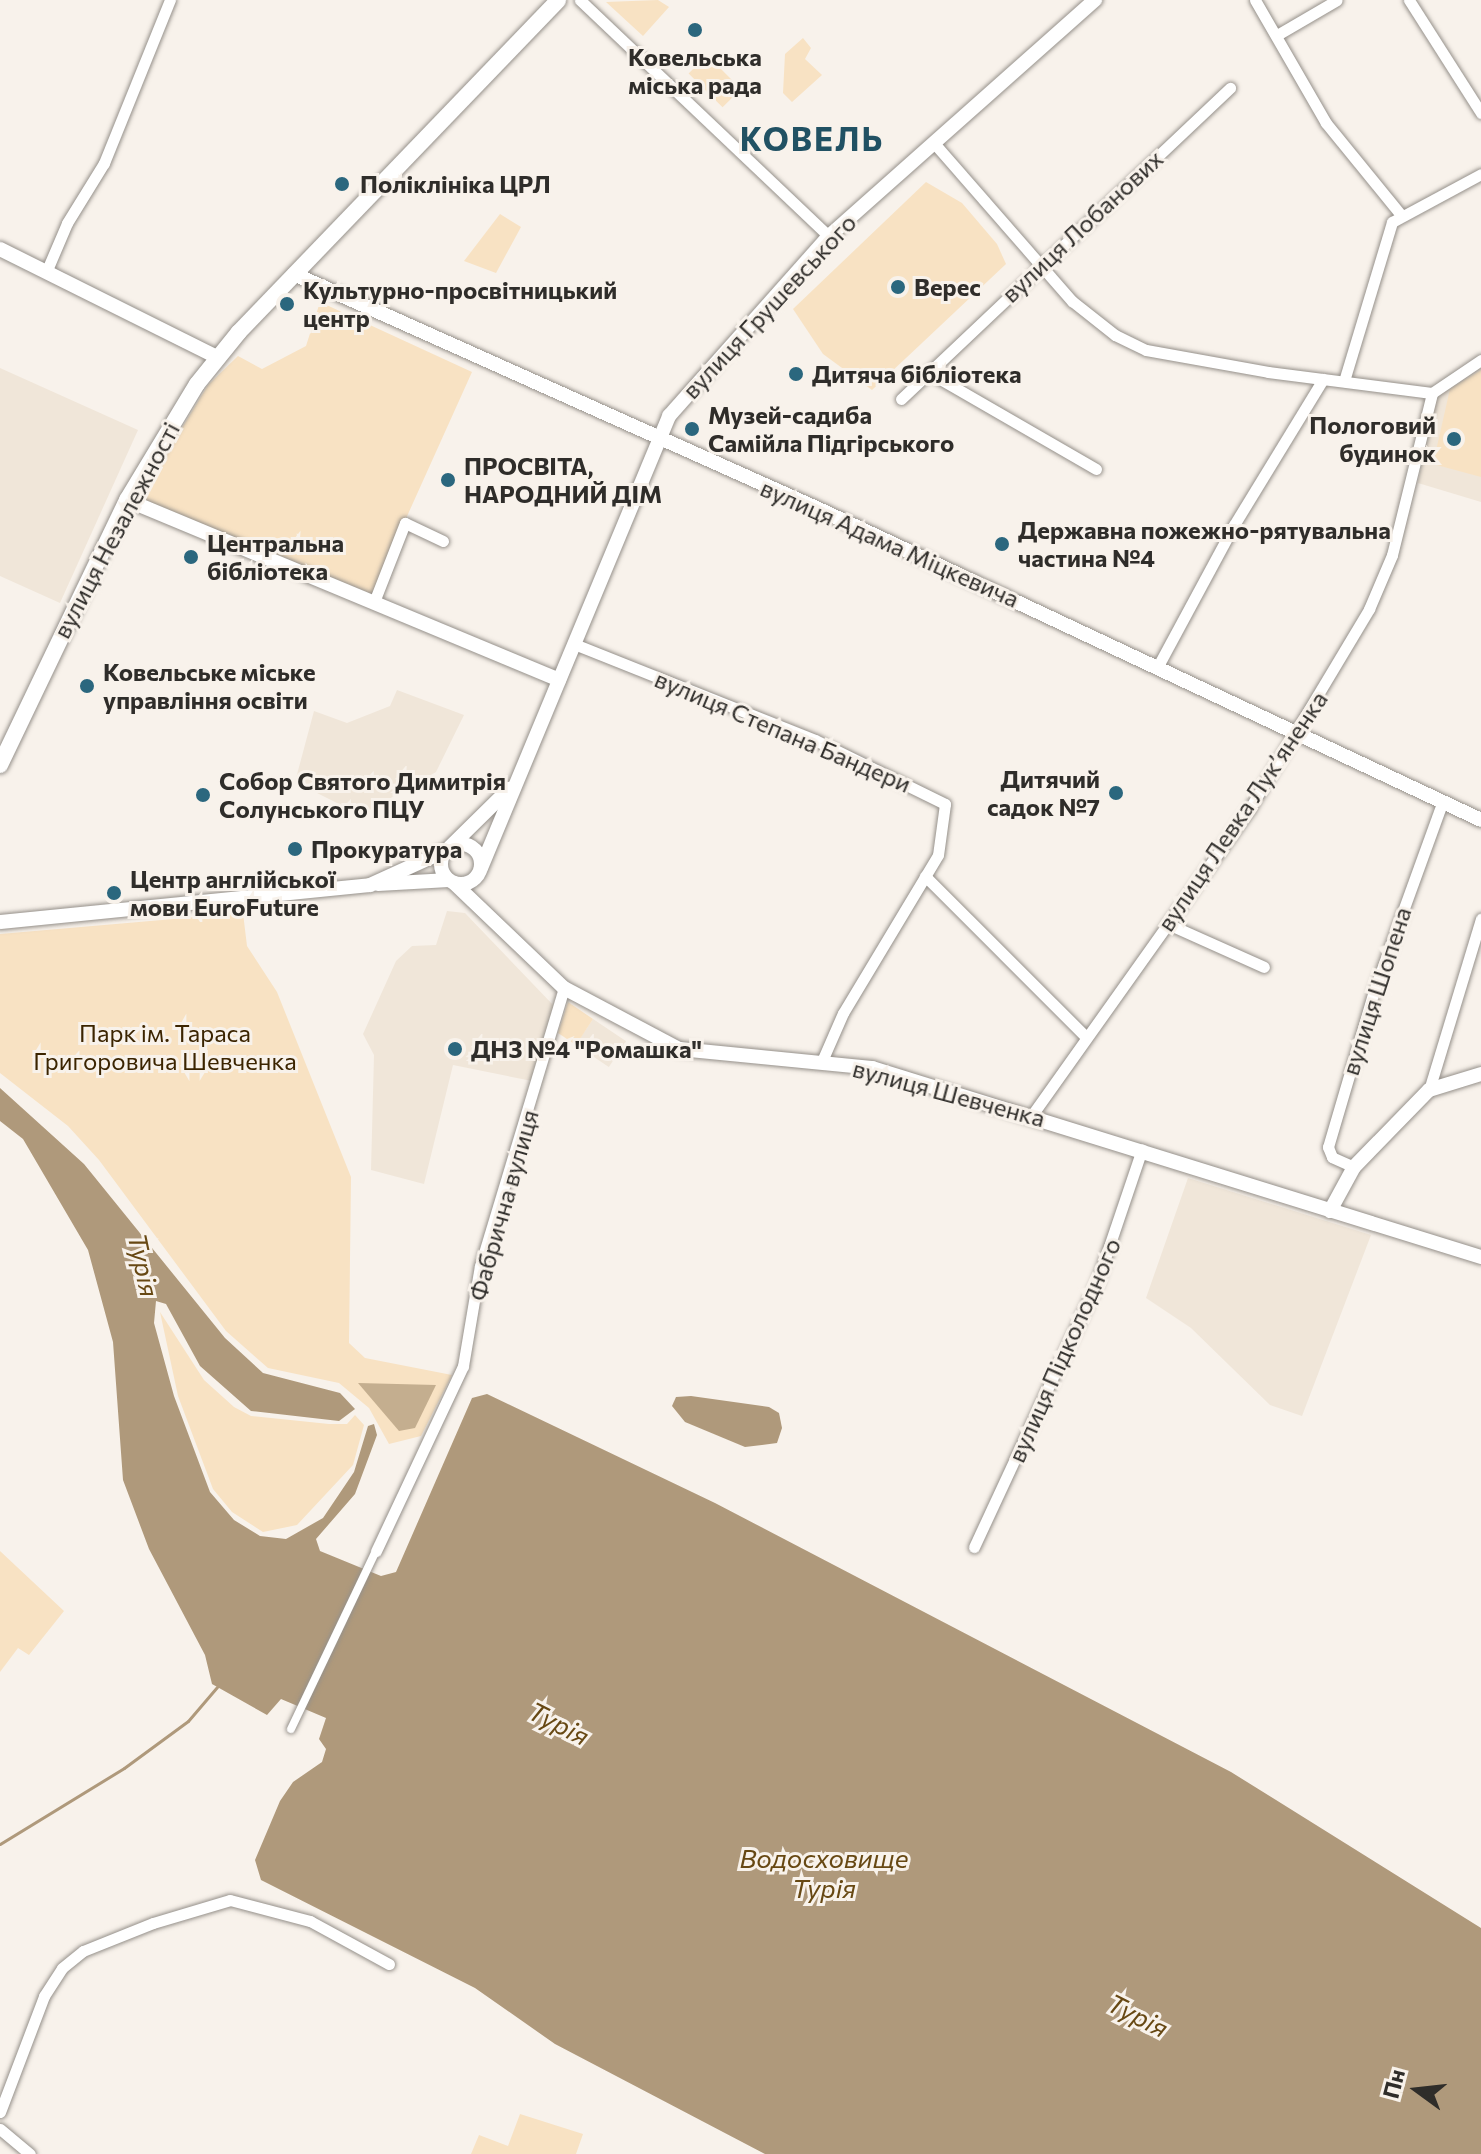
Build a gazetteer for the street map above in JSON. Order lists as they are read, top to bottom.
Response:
{
  "streets": {
    "main road": ["вулиця Незалежності"],
    "street": [
      "вулиця Лобанових",
      "вулиця Грушевського",
      "вулиця Адама Міцкевича",
      "вулиця Степана Бандери",
      "вулиця Левка Лукʼяненка",
      "вулиця Шопена",
      "вулиця Шевченка",
      "Фабрична вулиця",
      "вулиця Підколодного"
    ]
  },
  "crossings": [
    ["вулиця Грушевського", "вулиця Адама Міцкевича"],
    ["вулиця Грушевського", "вулиця Степана Бандери"],
    ["вулиця Грушевського", "вулиця Шевченка"],
    ["вулиця Незалежності", "вулиця Адама Міцкевича"],
    ["вулиця Адама Міцкевича", "вулиця Левка Лукʼяненка"],
    ["вулиця Адама Міцкевича", "вулиця Шопена"],
    ["вулиця Степана Бандери", "вулиця Шевченка"],
    ["вулиця Левка Лукʼяненка", "вулиця Шевченка"],
    ["вулиця Шевченка", "Фабрична вулиця"],
    ["вулиця Шевченка", "вулиця Підколодного"]
  ],
  "districts": ["КОВЕЛЬ"],
  "water": ["Турія", "Водосховище Турія"],
  "parks": ["Парк ім. Тараса Григоровича Шевченка"],
  "places": [
    "Ковельська міська рада",
    "Поліклініка ЦРЛ",
    "Верес",
    "Культурно-просвітницький центр",
    "Дитяча бібліотека",
    "Музей-садиба Самійла Підгірського",
    "Пологовий будинок",
    "ПРОСВІТА, НАРОДНИЙ ДІМ",
    "Державна пожежно-рятувальна частина №4",
    "Центральна бібліотека",
    "Ковельське міське управління освіти",
    "Дитячий садок №7",
    "Собор Святого Димитрія Солунського ПЦУ",
    "Прокуратура",
    "Центр англійської мови EuroFuture",
    "ДНЗ №4 \"Ромашка\""
  ],
  "north": "left"
}
